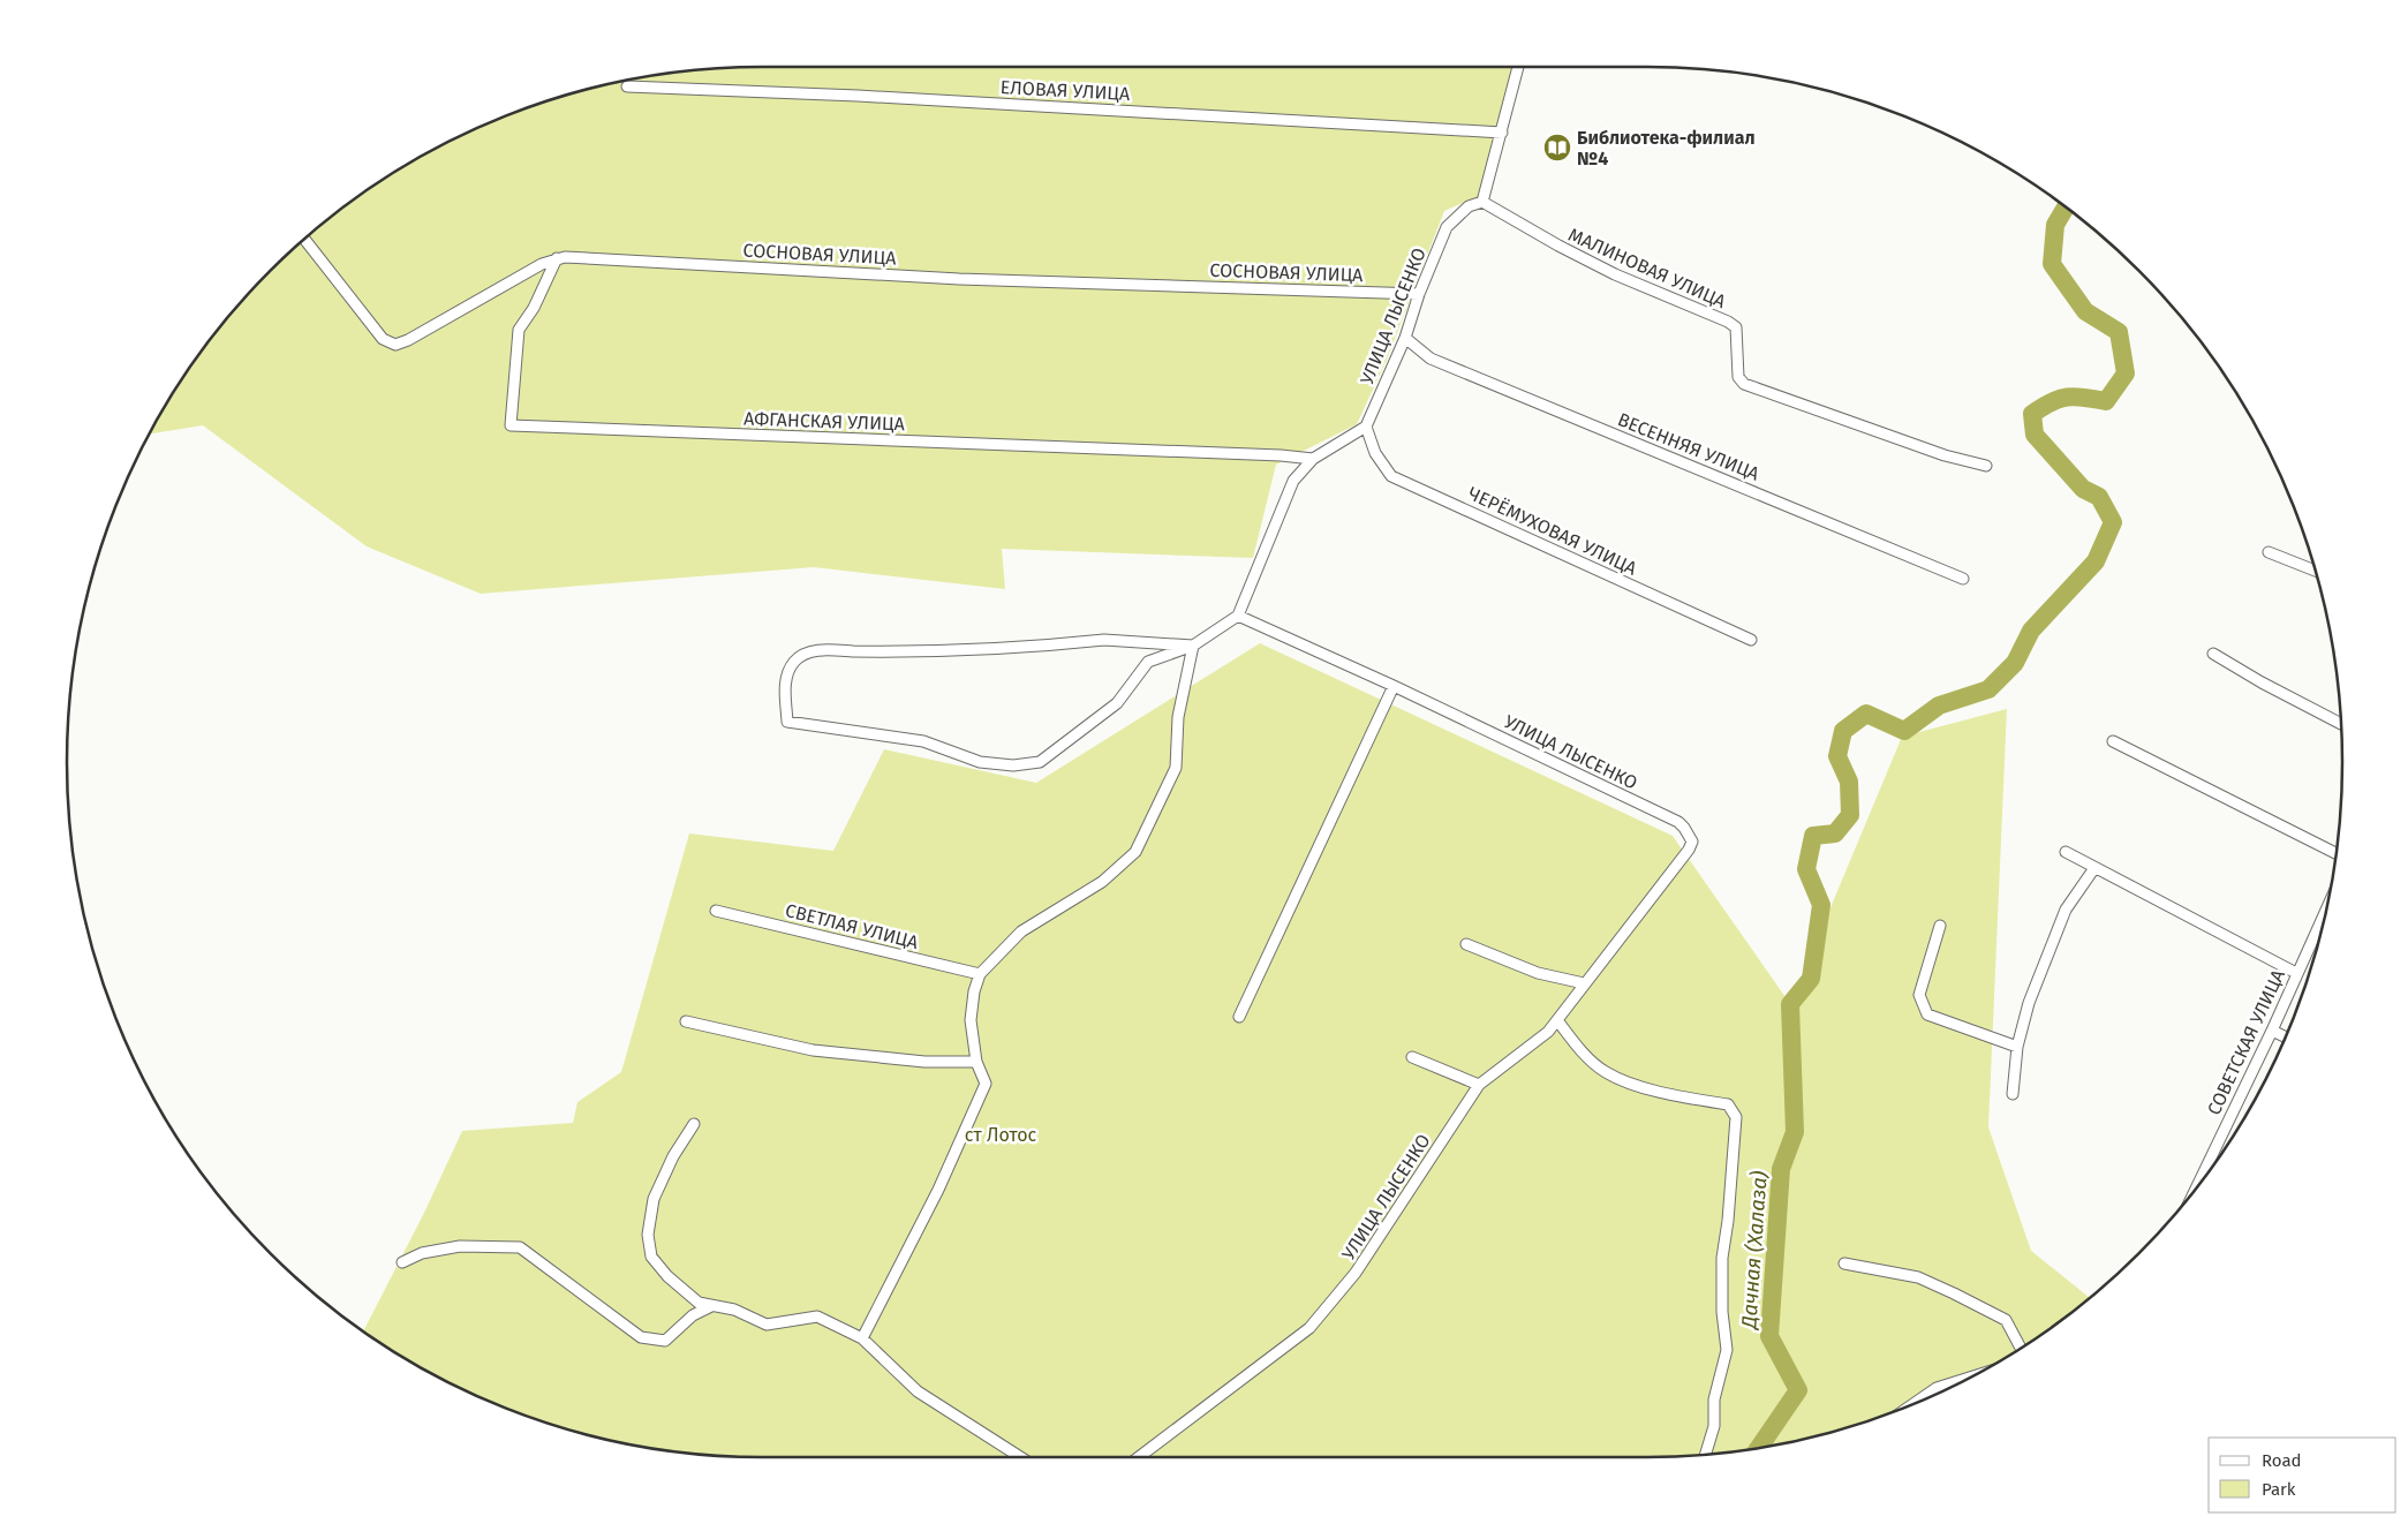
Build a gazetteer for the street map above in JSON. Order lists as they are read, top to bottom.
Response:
{
  "streets": {
    "street": [
      "ЕЛОВАЯ УЛИЦА",
      "СОСНОВАЯ УЛИЦА",
      "МАЛИНОВАЯ УЛИЦА",
      "УЛИЦА ЛЫСЕНКО",
      "АФГАНСКАЯ УЛИЦА",
      "ВЕСЕННЯЯ УЛИЦА",
      "ЧЕРЁМУХОВАЯ УЛИЦА",
      "СВЕТЛАЯ УЛИЦА",
      "СОВЕТСКАЯ УЛИЦА"
    ]
  },
  "crossings": [
    ["СОСНОВАЯ УЛИЦА", "УЛИЦА ЛЫСЕНКО"],
    ["СОСНОВАЯ УЛИЦА", "АФГАНСКАЯ УЛИЦА"],
    ["МАЛИНОВАЯ УЛИЦА", "УЛИЦА ЛЫСЕНКО"],
    ["УЛИЦА ЛЫСЕНКО", "ВЕСЕННЯЯ УЛИЦА"],
    ["УЛИЦА ЛЫСЕНКО", "ЧЕРЁМУХОВАЯ УЛИЦА"]
  ],
  "water": ["Дачная (Халаза)"],
  "parks": ["ст Лотос"],
  "places": {
    "library": ["Библиотека-филиал №4"]
  },
  "legend": ["Road", "Park"]
}
